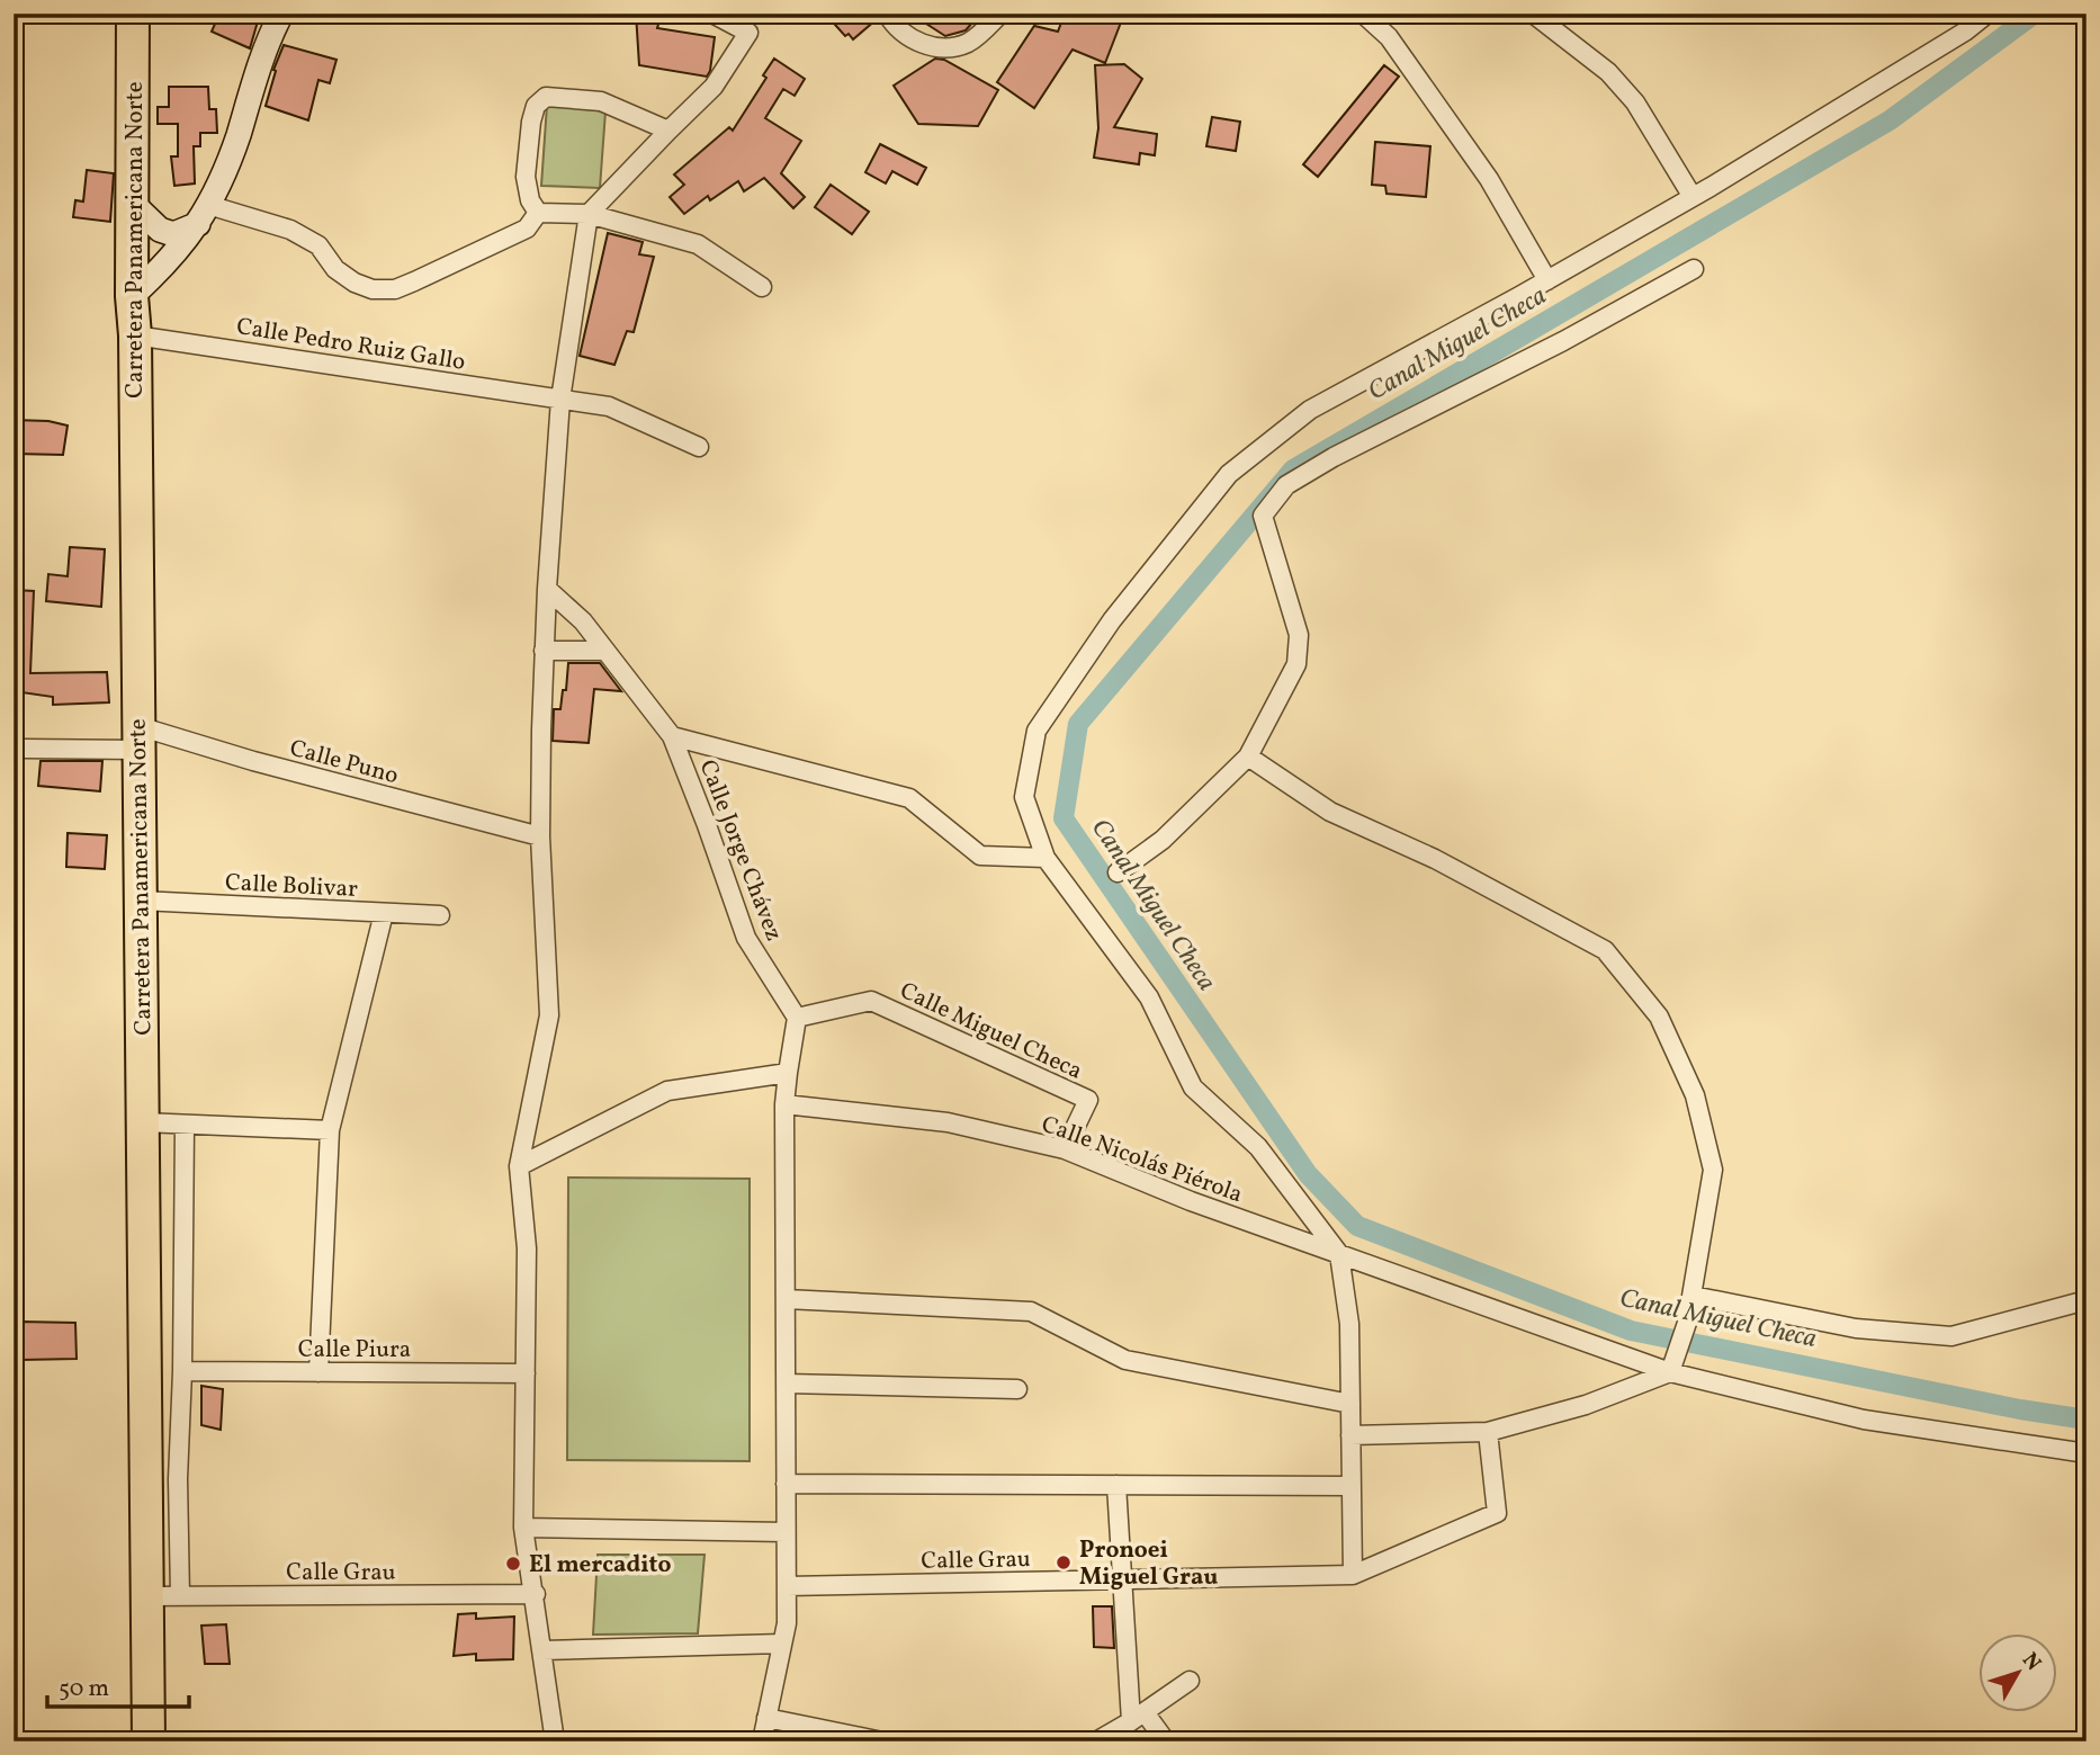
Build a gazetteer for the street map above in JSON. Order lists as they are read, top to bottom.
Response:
{
  "streets": {
    "highway": ["Carretera Panamericana Norte"],
    "street": [
      "Calle Pedro Ruiz Gallo",
      "Calle Puno",
      "Calle Jorge Chávez",
      "Calle Bolivar",
      "Calle Miguel Checa",
      "Calle Nicolás Piérola",
      "Calle Piura",
      "Calle Grau"
    ]
  },
  "crossings": [
    ["Carretera Panamericana Norte", "Calle Pedro Ruiz Gallo"],
    ["Carretera Panamericana Norte", "Calle Puno"],
    ["Carretera Panamericana Norte", "Calle Bolivar"],
    ["Carretera Panamericana Norte", "Calle Grau"],
    ["Calle Jorge Chávez", "Calle Miguel Checa"],
    ["Calle Miguel Checa", "Calle Nicolás Piérola"]
  ],
  "water": ["Canal Miguel Checa"],
  "places": ["Pronoei Miguel Grau", "El mercadito"],
  "scale_bar": "50 m",
  "north": "top right"
}
